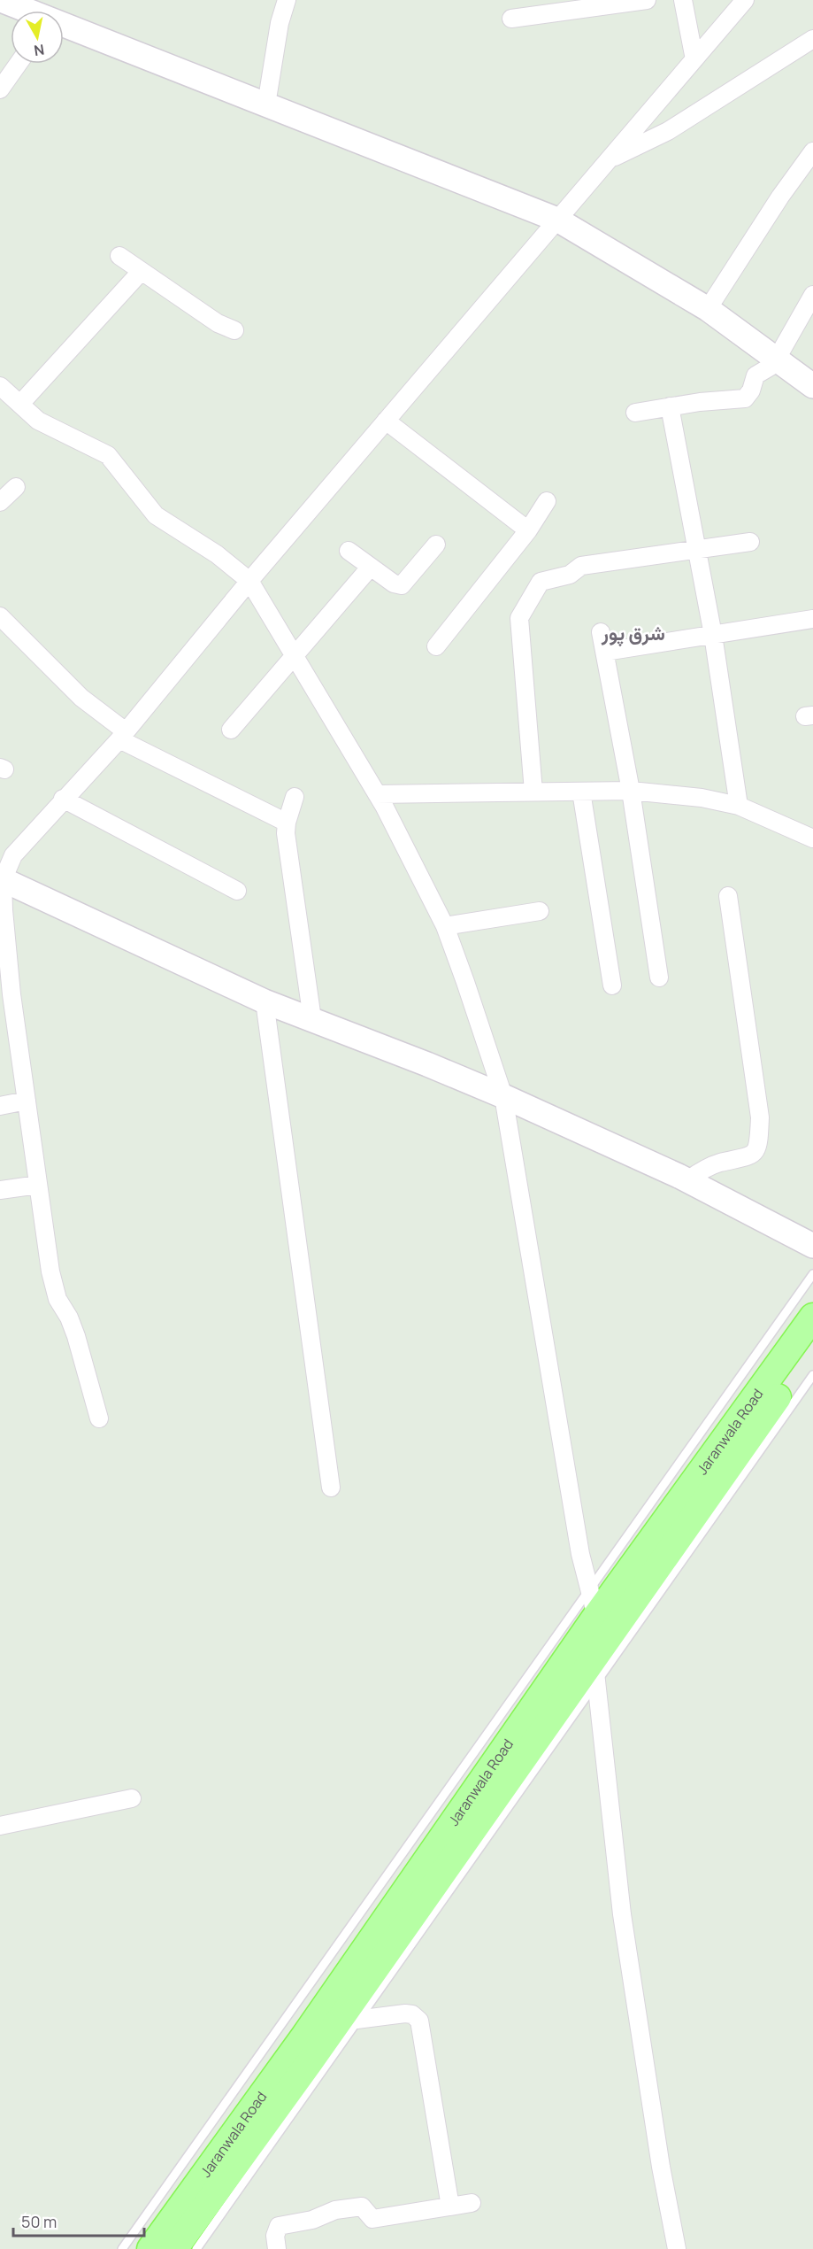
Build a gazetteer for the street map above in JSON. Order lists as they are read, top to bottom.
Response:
{
  "streets": {
    "main road": ["Jaranwala Road"]
  },
  "districts": ["شرق پور"],
  "scale_bar": "50 m",
  "north": "bottom"
}
